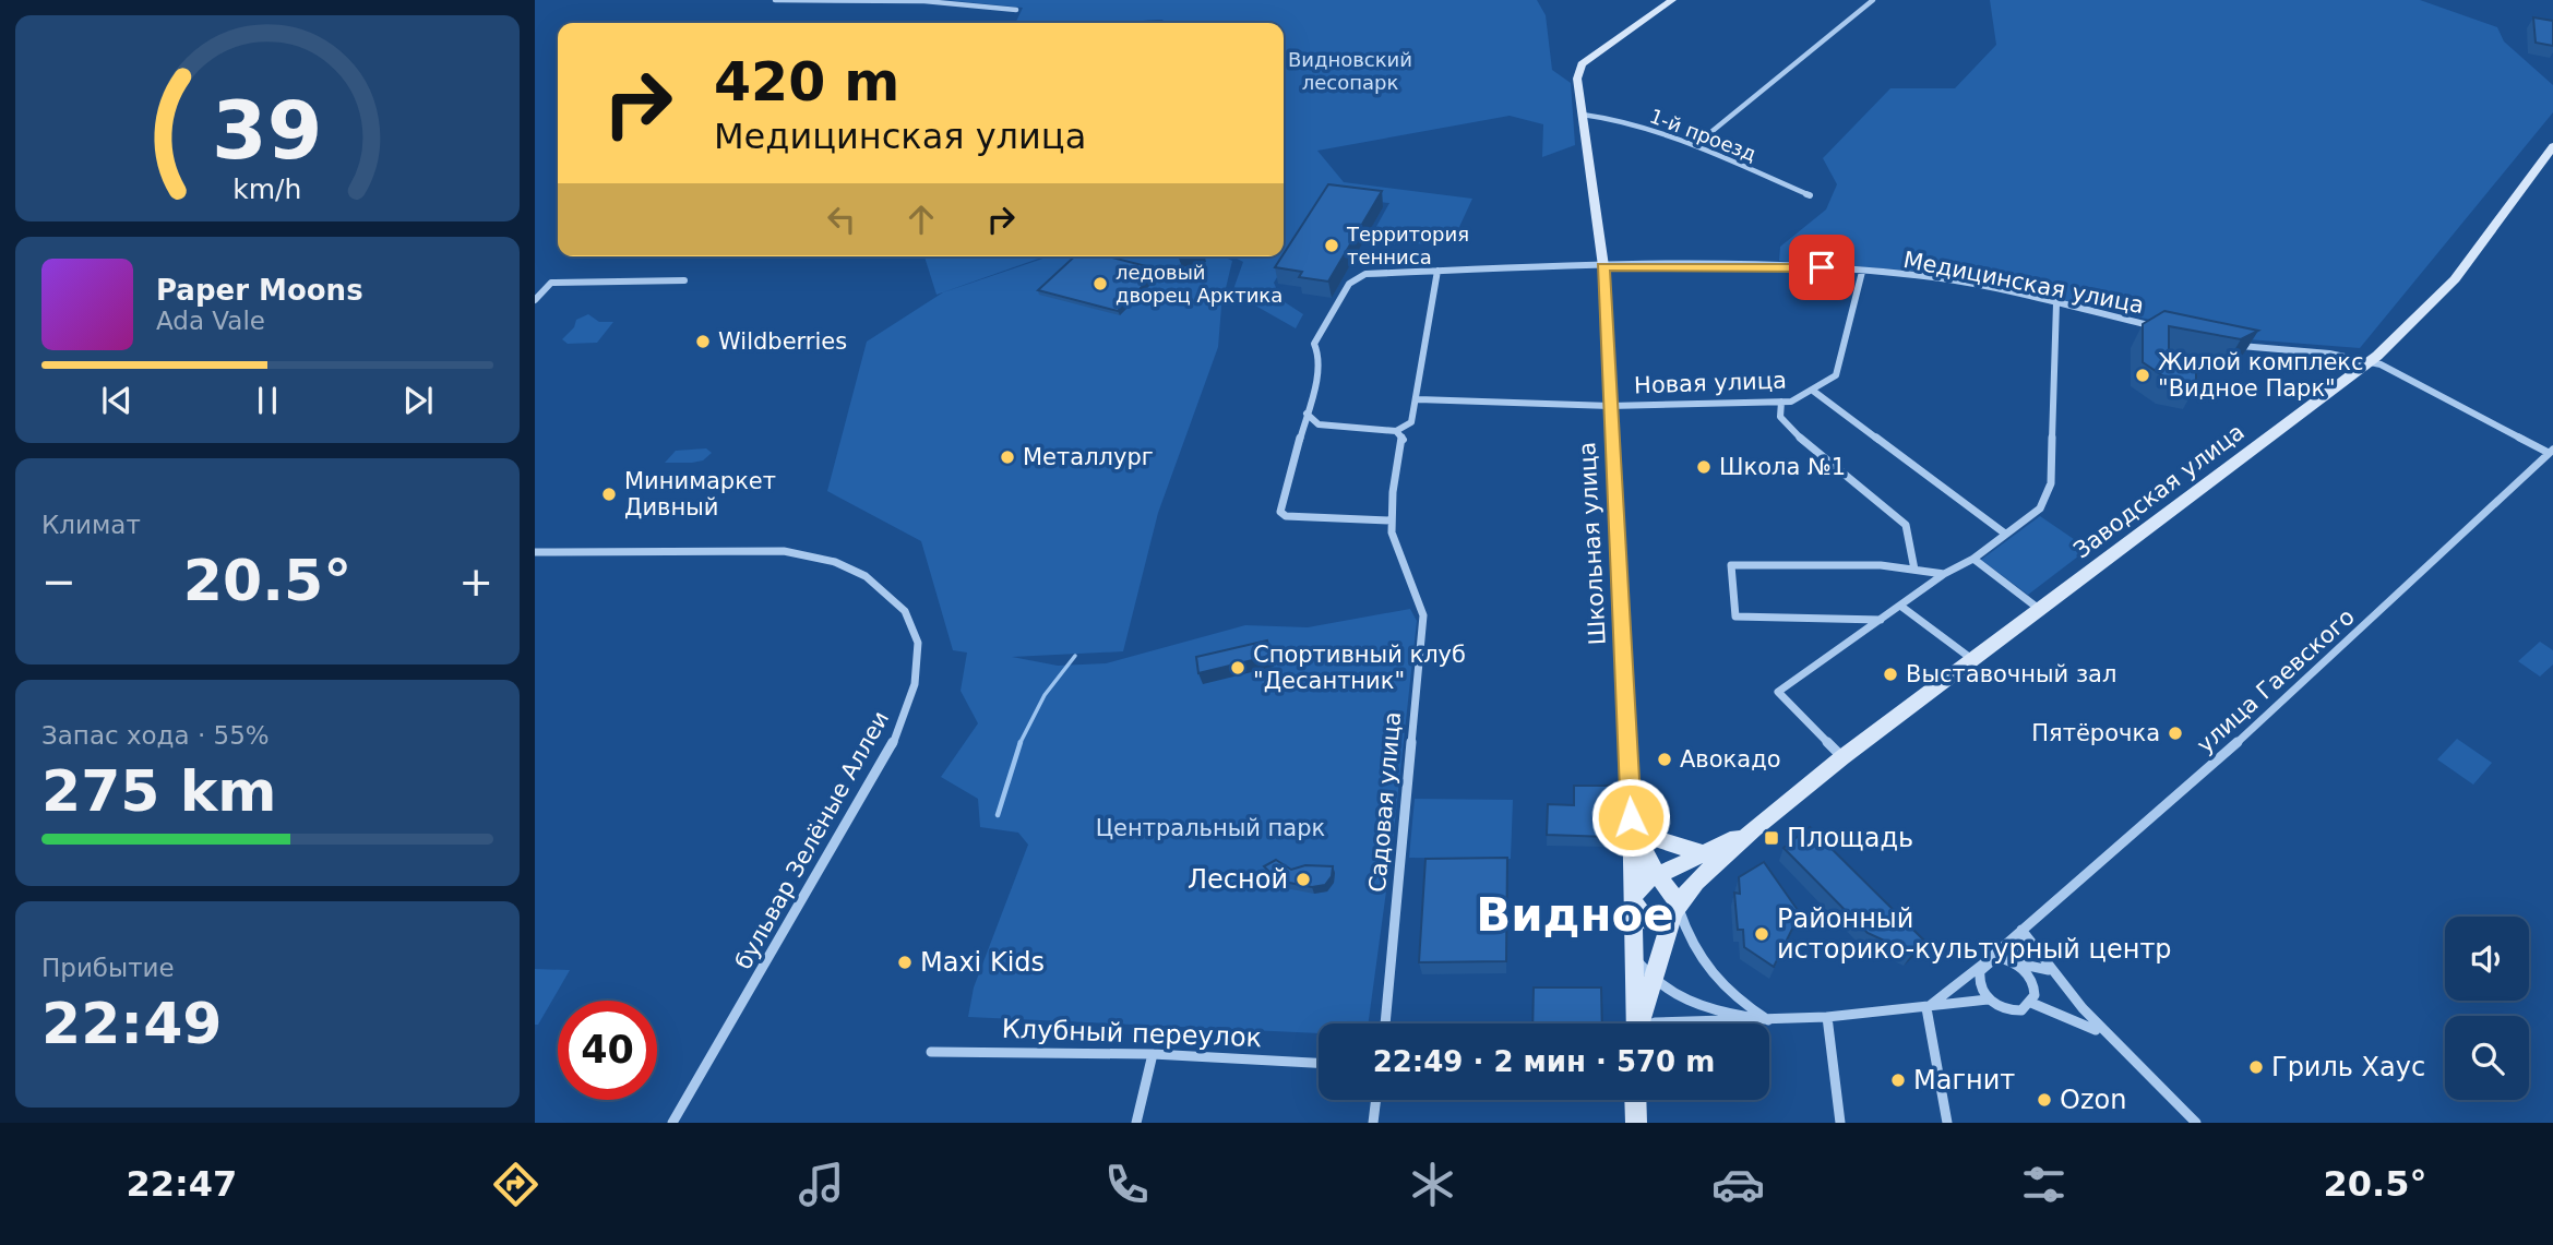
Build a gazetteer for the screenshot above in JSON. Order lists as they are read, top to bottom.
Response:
{
  "streets": {
    "street": [
      "1-й проезд",
      "Медицинская улица",
      "Новая улица",
      "Заводская улица",
      "Школьная улица",
      "улица Гаевского",
      "Садовая улица",
      "бульвар Зелёные Аллеи",
      "Клубный переулок"
    ]
  },
  "crossings": [
    ["1-й проезд", "Школьная улица"],
    ["Медицинская улица", "Новая улица"],
    ["Медицинская улица", "Школьная улица"],
    ["Новая улица", "Школьная улица"],
    ["Заводская улица", "улица Гаевского"]
  ],
  "districts": ["Видное"],
  "parks": ["Видновский лесопарк", "Центральный парк"],
  "places": {
    "other": [
      "Территория тенниса",
      "ледовый дворец Арктика",
      "Wildberries",
      "Жилой комплекс \"Видное Парк\"",
      "Металлург",
      "Школа №1",
      "Минимаркет Дивный",
      "Спортивный клуб \"Десантник\"",
      "Выставочный зал",
      "Пятёрочка",
      "Авокадо",
      "Лесной",
      "Районный историко-культурный центр",
      "Maxi Kids",
      "Гриль Хаус",
      "Магнит",
      "Ozon"
    ],
    "transit": ["Площадь"]
  },
  "page": {
    "turn": ["420 m", "Медицинская улица"],
    "song": ["Paper Moons", "Ada Vale"],
    "tile": [
      "Климат",
      ["Запас хода · 55%", "275 km"],
      ["Прибытие", "22:49"]
    ],
    "heat": ["−", "20.5°", "+"],
    "limit": "40",
    "trip": "22:49 · 2 мин · 570 m",
    "tabs": ["22:47", "20.5°"],
    "gauge": ["39", "km/h"]
  }
}
